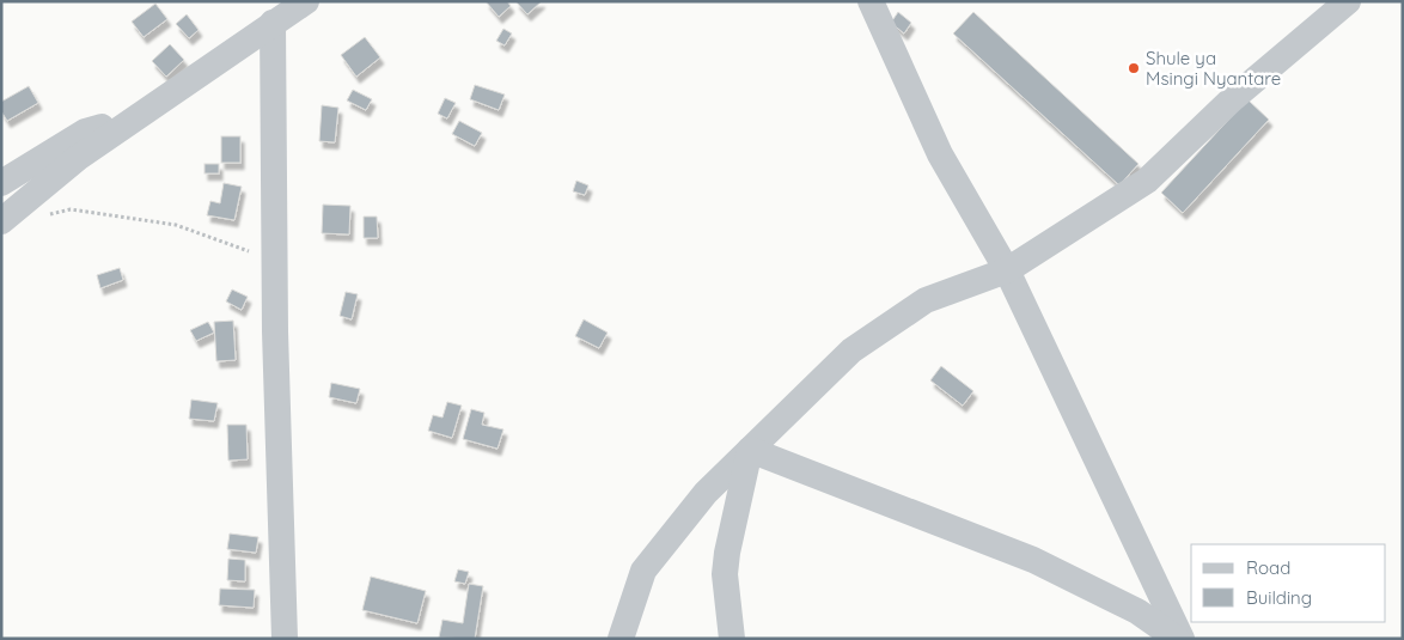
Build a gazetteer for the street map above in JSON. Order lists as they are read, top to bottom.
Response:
{
  "places": ["Shule ya Msingi Nyantare"],
  "legend": ["Road", "Building"]
}
